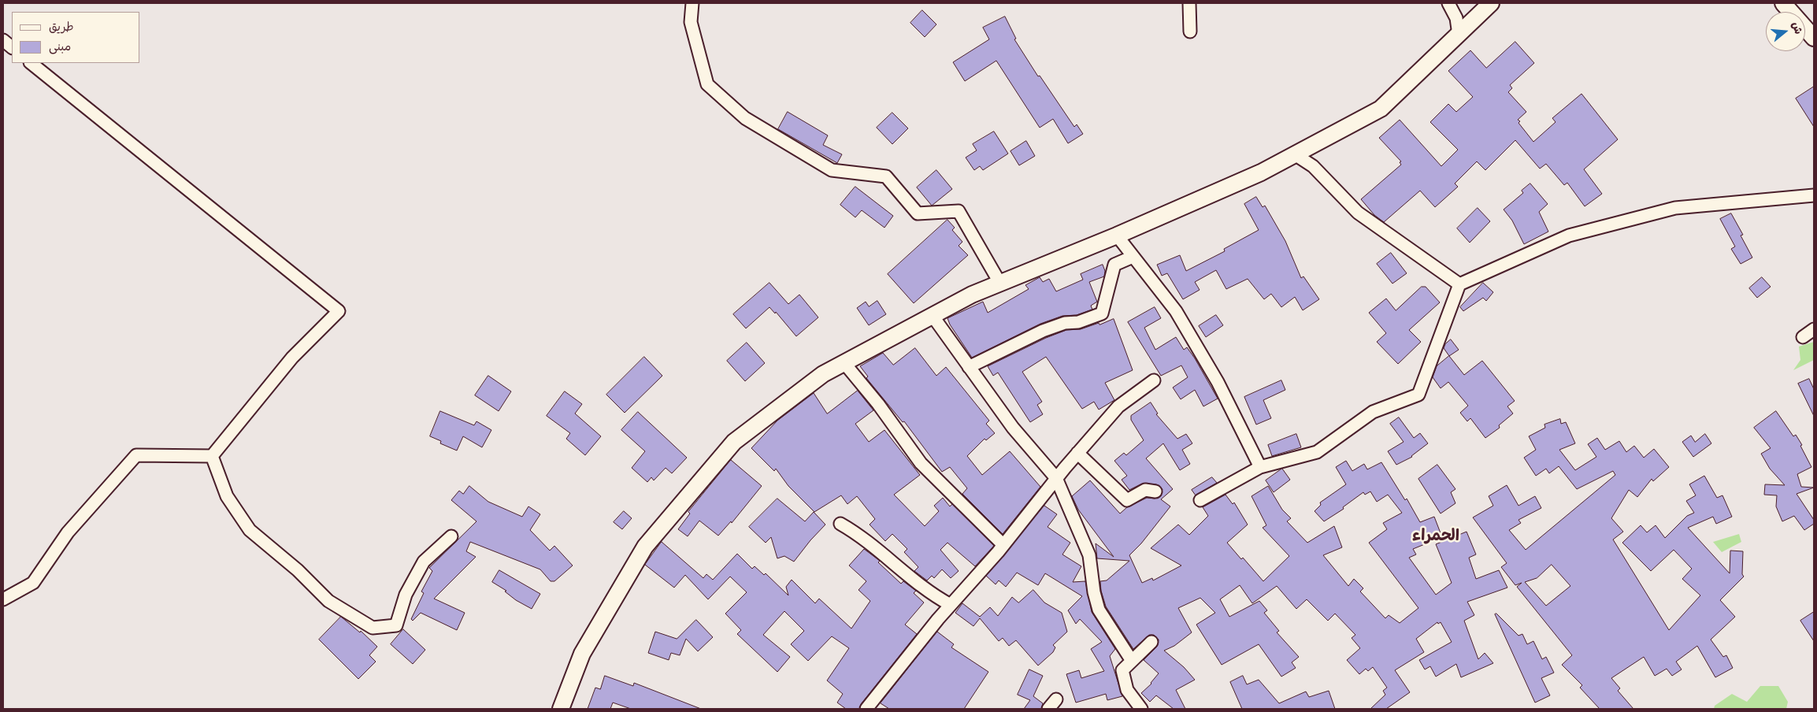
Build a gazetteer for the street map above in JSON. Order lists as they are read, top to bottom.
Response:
{
  "districts": ["الحمراء"],
  "legend": ["طريق", "مبنى"],
  "north": "right"
}
